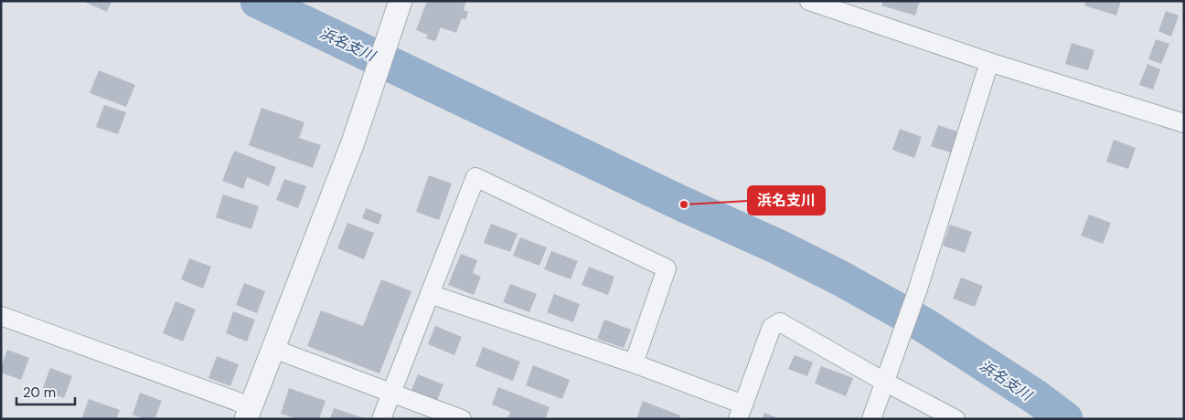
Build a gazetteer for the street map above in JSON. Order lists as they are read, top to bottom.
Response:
{
  "water": ["浜名支川"],
  "places": ["浜名支川"],
  "scale_bar": "20 m"
}
